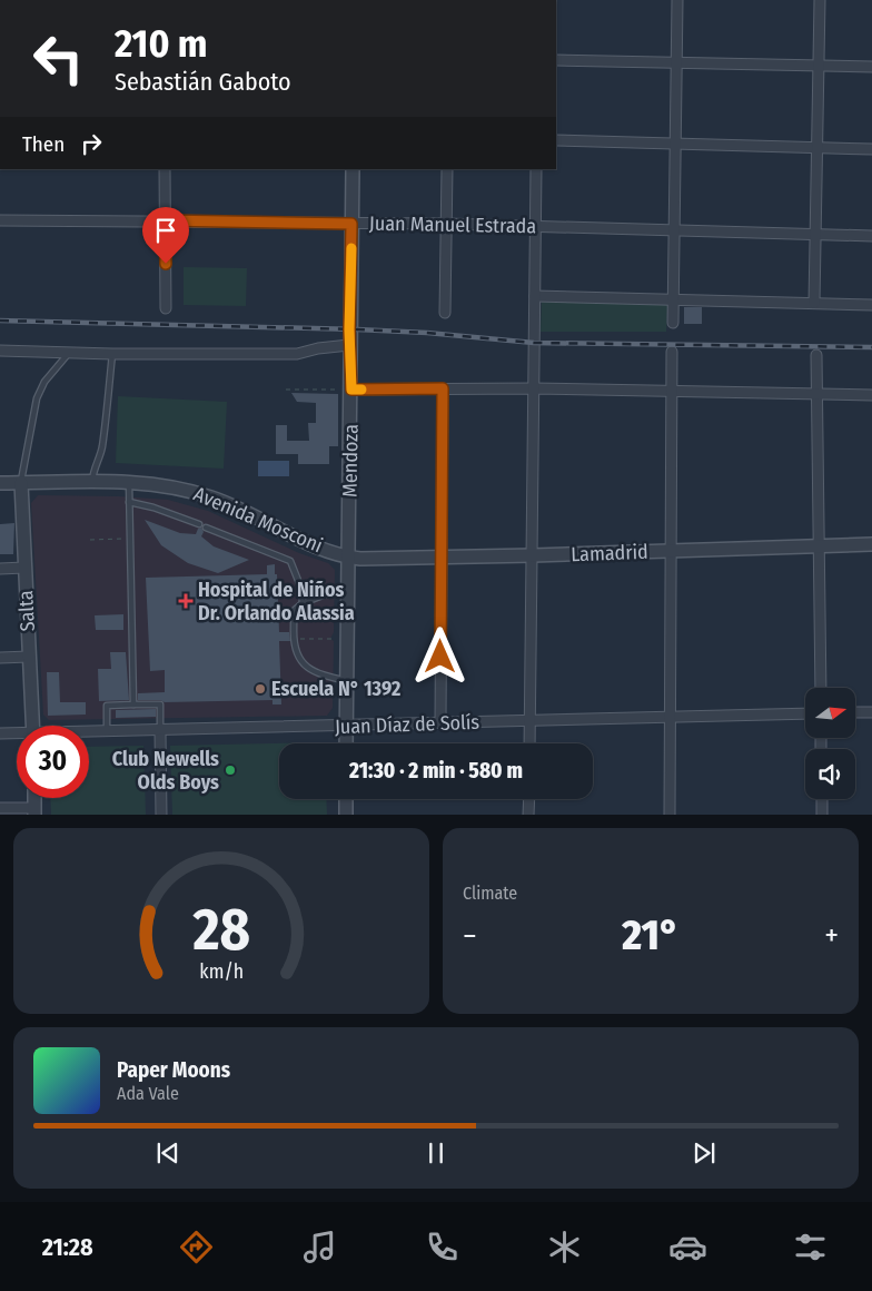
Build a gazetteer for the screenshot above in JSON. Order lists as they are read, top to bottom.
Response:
{
  "streets": {
    "street": [
      "Juan Manuel Estrada",
      "Mendoza",
      "Avenida Mosconi",
      "Lamadrid",
      "Salta",
      "Juan Díaz de Solís"
    ]
  },
  "crossings": [
    ["Juan Manuel Estrada", "Mendoza"],
    ["Mendoza", "Avenida Mosconi"],
    ["Mendoza", "Lamadrid"],
    ["Mendoza", "Juan Díaz de Solís"],
    ["Avenida Mosconi", "Lamadrid"],
    ["Avenida Mosconi", "Salta"]
  ],
  "places": {
    "health": ["Hospital de Niños Dr. Orlando Alassia"],
    "other": ["Escuela N° 1392", "Club Newells Olds Boys"]
  },
  "north": "right",
  "page": {
    "turn": ["210 m", "Sebastián Gaboto"],
    "then": "Then",
    "limit": "30",
    "trip": "21:30 · 2 min · 580 m",
    "tile": "Climate",
    "heat": ["−", "21°", "+"],
    "song": ["Paper Moons", "Ada Vale"],
    "tabs": "21:28",
    "gauge": ["28", "km/h"]
  }
}
